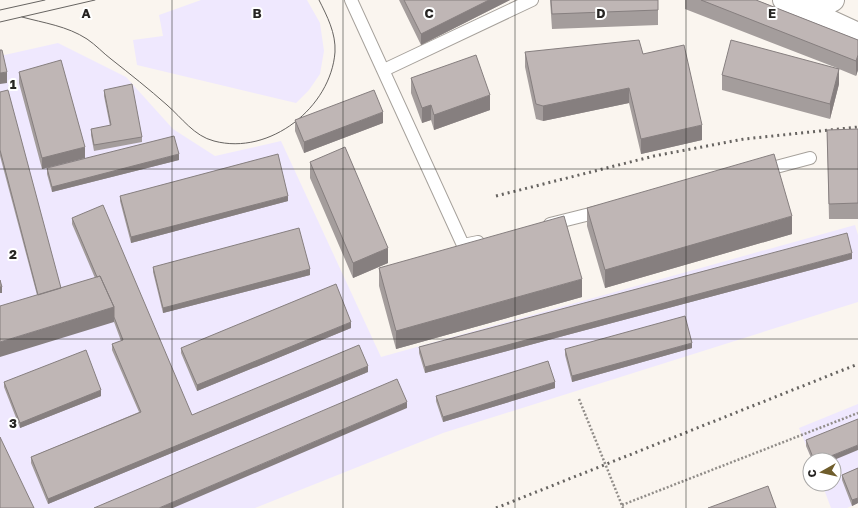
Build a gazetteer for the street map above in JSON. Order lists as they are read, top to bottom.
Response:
{
  "north": "left",
  "grid": {
    "columns": [
      "A",
      "B",
      "C",
      "D",
      "E"
    ],
    "rows": ["1", "2", "3"]
  }
}
